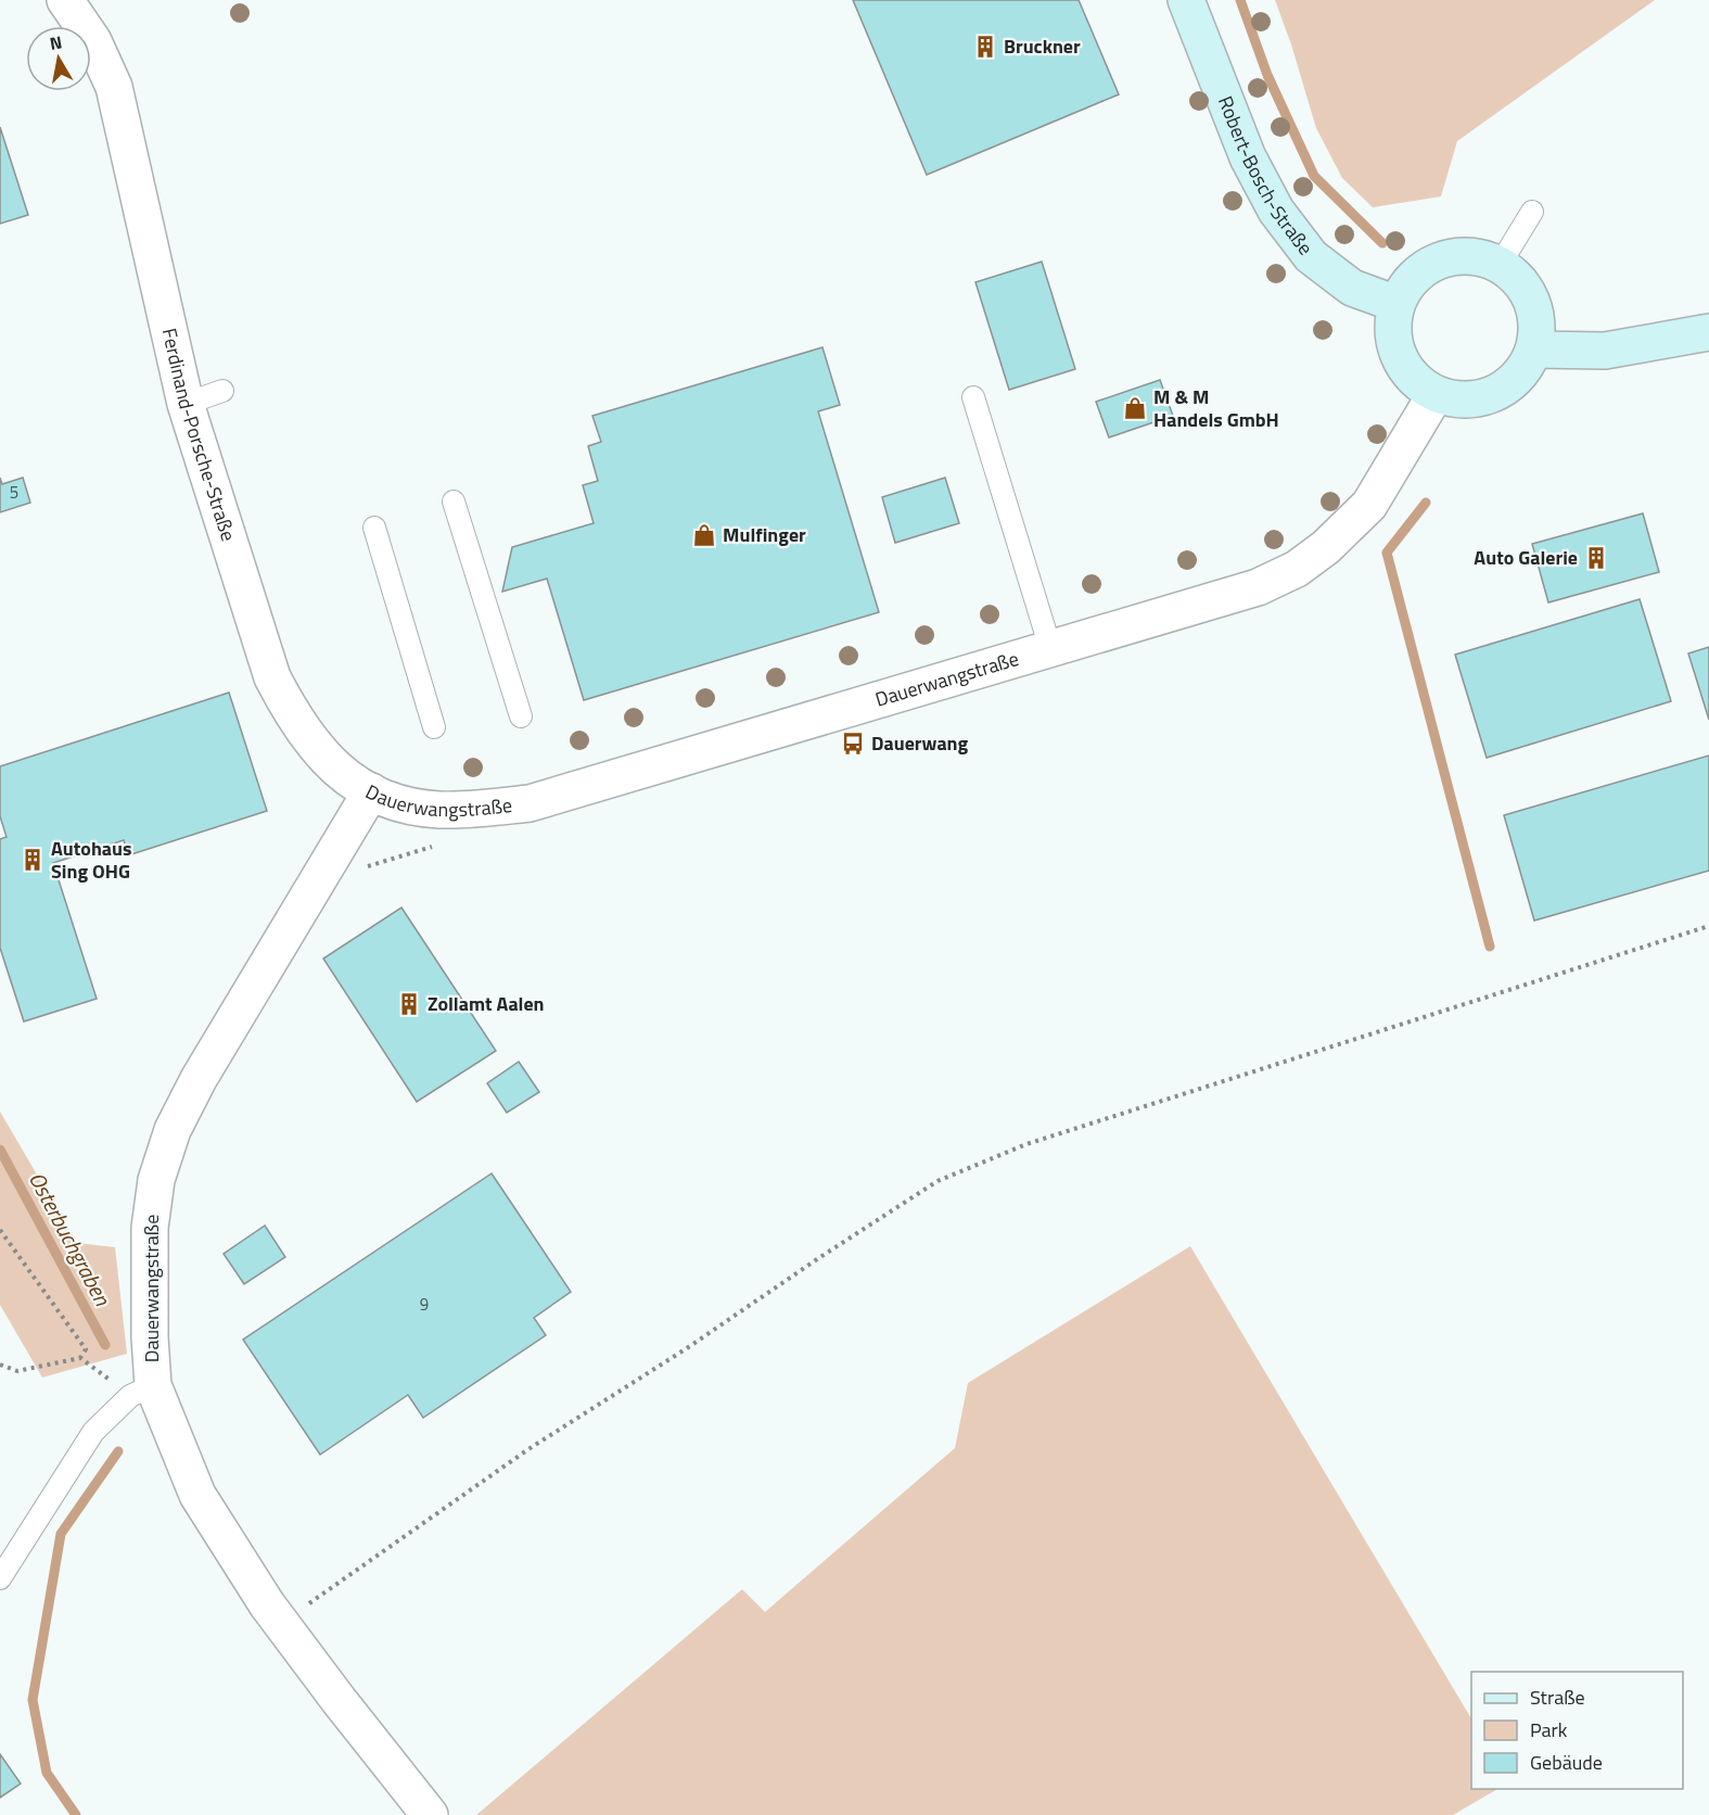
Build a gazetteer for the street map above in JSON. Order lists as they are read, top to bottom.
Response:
{
  "streets": {
    "street": ["Robert-Bosch-Straße", "Ferdinand-Porsche-Straße", "Dauerwangstraße"]
  },
  "crossings": [
    ["Robert-Bosch-Straße", "Dauerwangstraße"],
    ["Ferdinand-Porsche-Straße", "Dauerwangstraße"]
  ],
  "water": ["Osterbuchgraben"],
  "places": {
    "building": [
      "Bruckner",
      "Auto Galerie",
      "Autohaus Sing OHG",
      "Zollamt Aalen"
    ],
    "shop": ["M & M Handels GmbH", "Mulfinger"],
    "bus stop": ["Dauerwang"]
  },
  "house_numbers": ["5", "9"],
  "legend": ["Straße", "Park", "Gebäude"],
  "north": "top"
}
